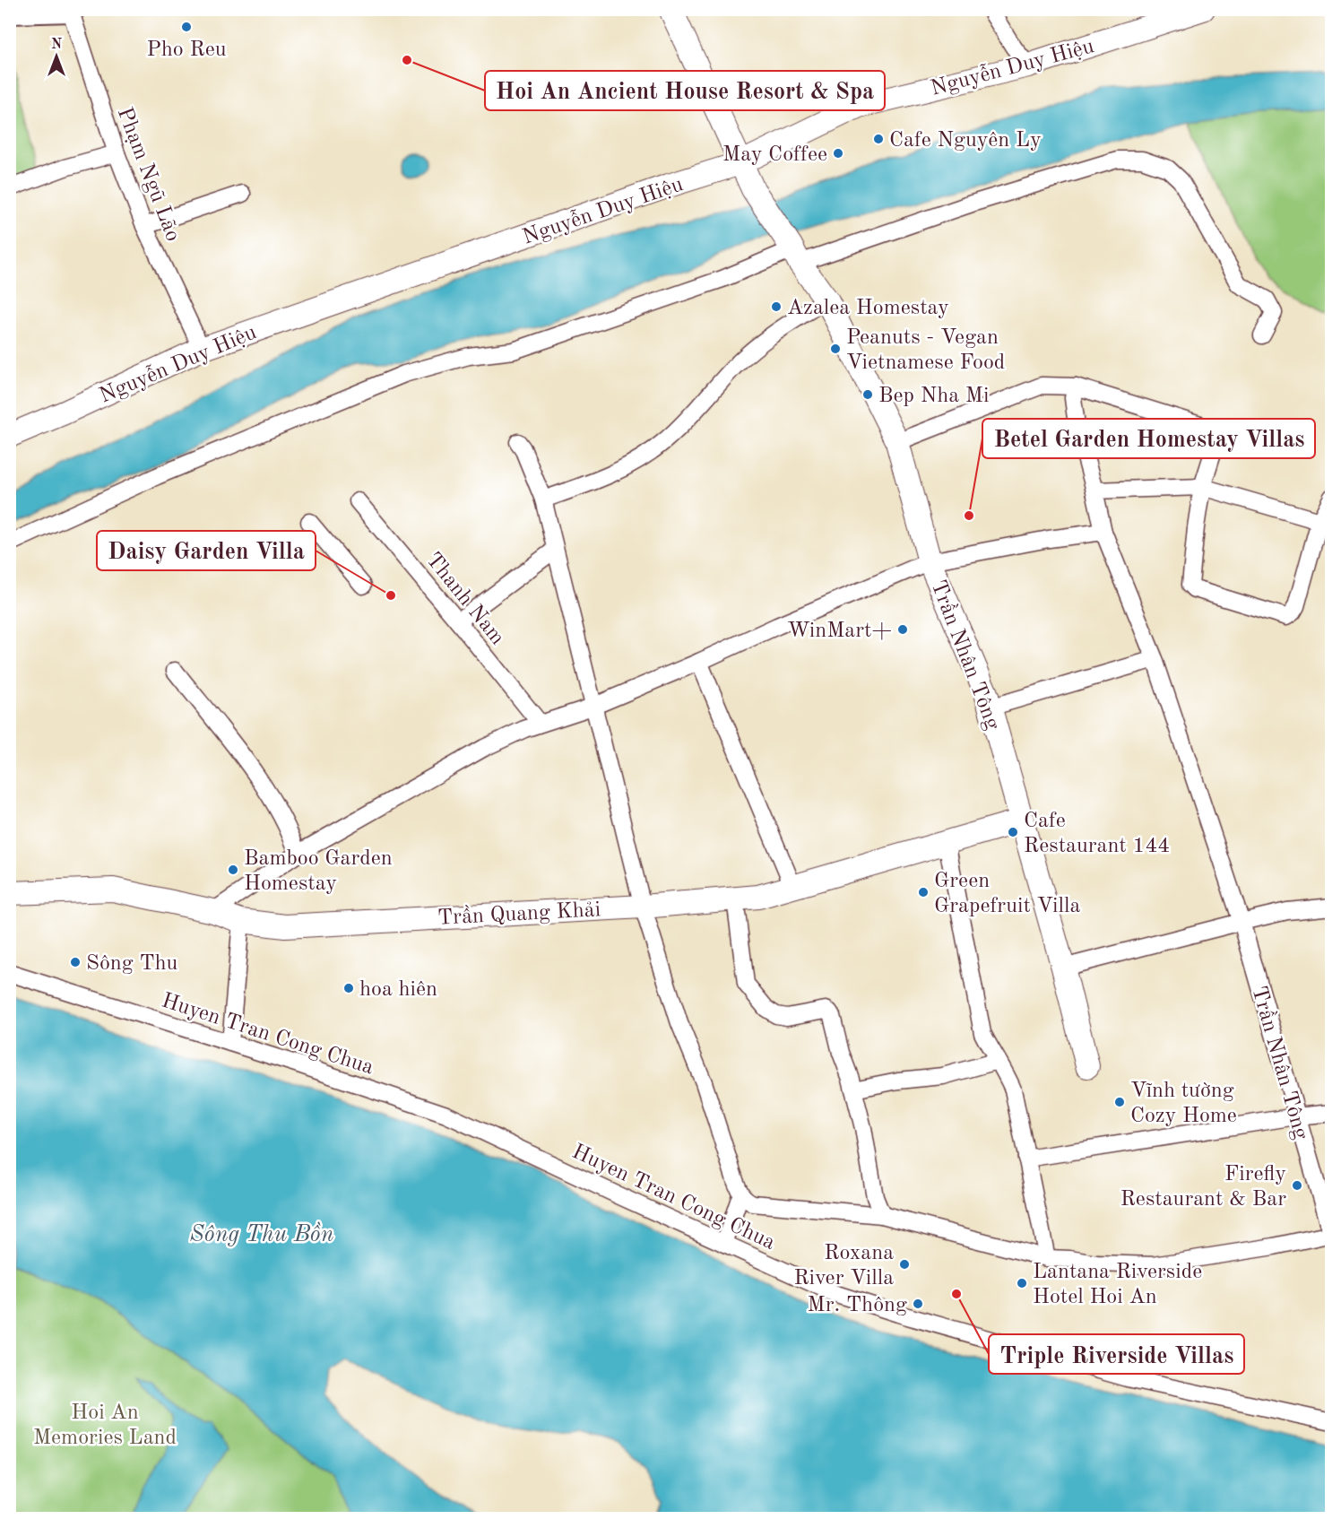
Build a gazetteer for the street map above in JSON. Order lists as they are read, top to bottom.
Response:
{
  "streets": {
    "street": [
      "Nguyễn Duy Hiệu",
      "Phạm Ngũ Lão",
      "Thanh Nam",
      "Trần Nhân Tông",
      "Trần Quang Khải",
      "Huyen Tran Cong Chua"
    ]
  },
  "crossings": [
    ["Nguyễn Duy Hiệu", "Phạm Ngũ Lão"],
    ["Nguyễn Duy Hiệu", "Trần Nhân Tông"],
    ["Trần Nhân Tông", "Trần Quang Khải"]
  ],
  "water": ["Sông Thu Bồn"],
  "parks": ["Hoi An Memories Land"],
  "places": [
    "Pho Reu",
    "Hoi An Ancient House Resort & Spa",
    "Cafe Nguyên Ly",
    "May Coffee",
    "Azalea Homestay",
    "Peanuts - Vegan Vietnamese Food",
    "Bep Nha Mi",
    "Betel Garden Homestay Villas",
    "Daisy Garden Villa",
    "WinMart+",
    "Cafe Restaurant 144",
    "Bamboo Garden Homestay",
    "Green Grapefruit Villa",
    "Sông Thu",
    "hoa hiên",
    "Vĩnh tường Cozy Home",
    "Firefly Restaurant & Bar",
    "Roxana River Villa",
    "Lantana Riverside Hotel Hoi An",
    "Triple Riverside Villas",
    "Mr. Thông"
  ],
  "north": "top"
}
